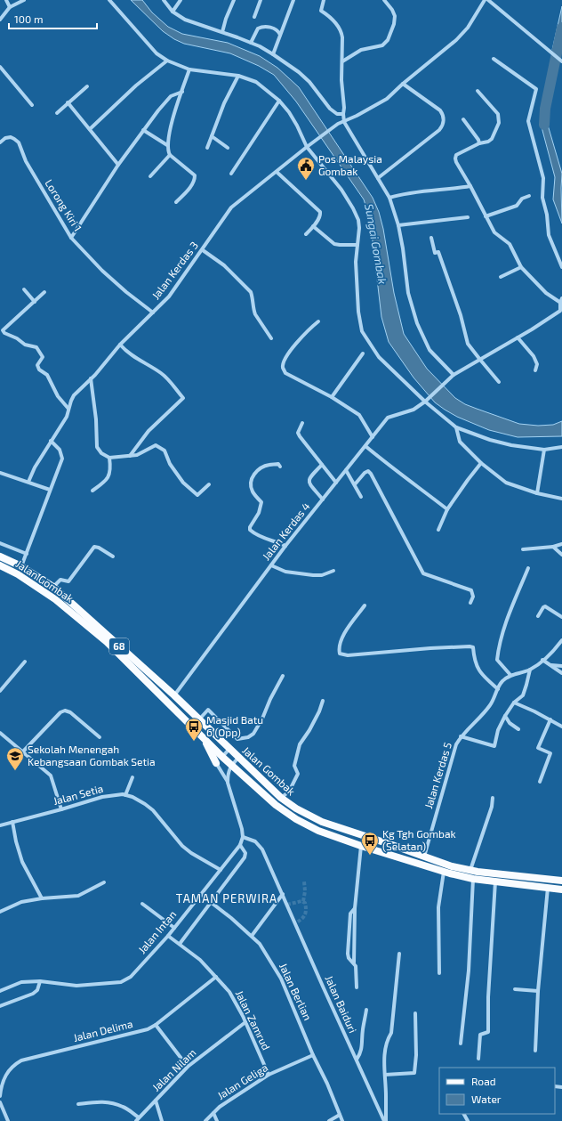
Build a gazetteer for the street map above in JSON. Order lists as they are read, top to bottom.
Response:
{
  "streets": {
    "main road": ["Jalan Gombak", "68"],
    "street": [
      "Lorong Kiri 1",
      "Jalan Kerdas 3",
      "Jalan Kerdas 4",
      "Jalan Kerdas 5",
      "Jalan Setia",
      "Jalan Intan",
      "Jalan Berlian",
      "Jalan Baiduri",
      "Jalan Zamrud",
      "Jalan Delima",
      "Jalan Nilam",
      "Jalan Geliga"
    ]
  },
  "crossings": [
    ["Lorong Kiri 1", "Jalan Kerdas 3"],
    ["Jalan Kerdas 4", "Jalan Gombak"],
    ["Jalan Gombak", "Jalan Kerdas 5"],
    ["Jalan Setia", "Jalan Intan"],
    ["Jalan Intan", "Jalan Berlian"],
    ["Jalan Intan", "Jalan Baiduri"],
    ["Jalan Intan", "Jalan Zamrud"],
    ["Jalan Berlian", "Jalan Geliga"],
    ["Jalan Zamrud", "Jalan Delima"],
    ["Jalan Zamrud", "Jalan Nilam"],
    ["Jalan Zamrud", "Jalan Geliga"]
  ],
  "districts": ["TAMAN PERWIRA"],
  "water": ["Sungai Gombak"],
  "places": {
    "public building": ["Pos Malaysia Gombak"],
    "bus stop": ["Masjid Batu 6 (Opp)", "Kg Tgh Gombak (Selatan)"],
    "school or university": ["Sekolah Menengah Kebangsaan Gombak Setia"]
  },
  "legend": ["Road", "Water"],
  "scale_bar": "100 m"
}
